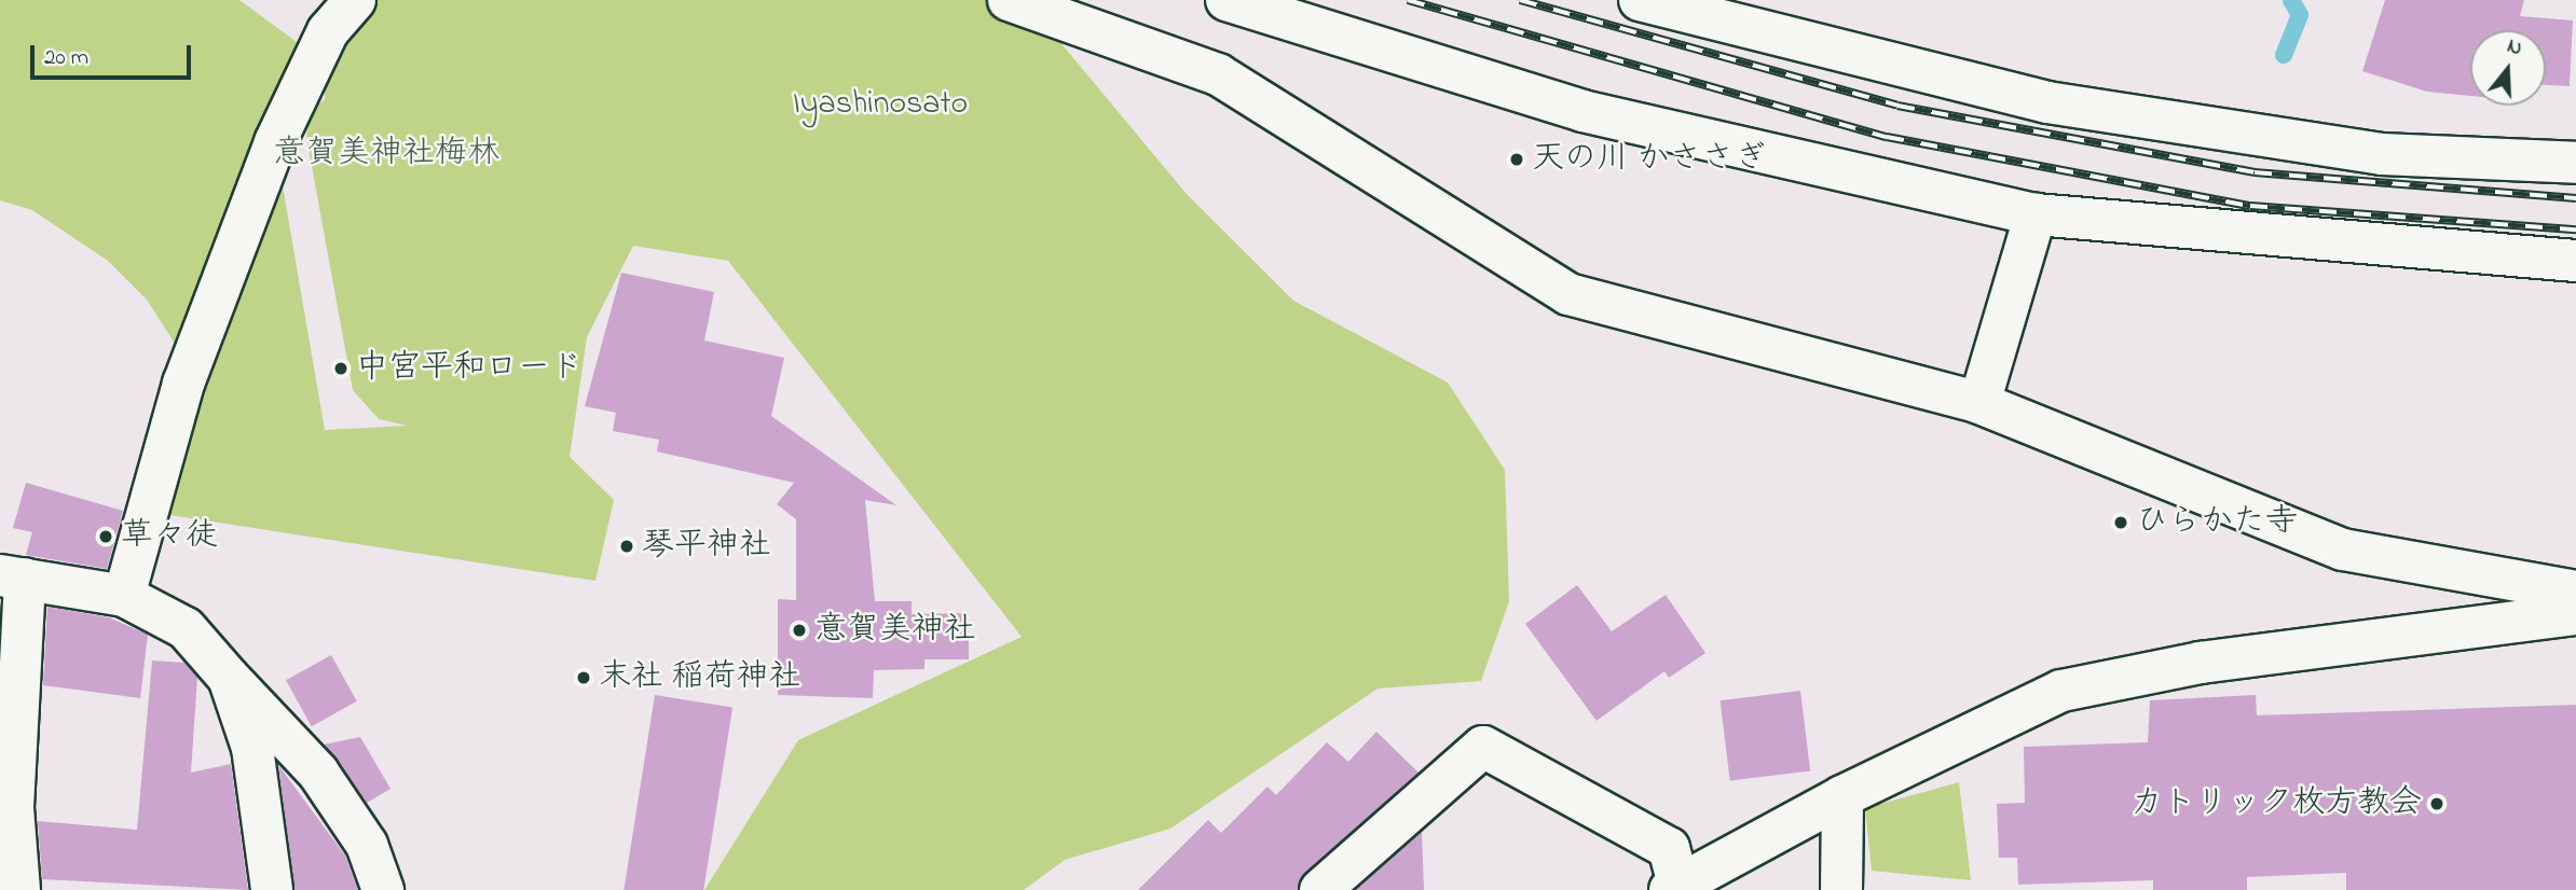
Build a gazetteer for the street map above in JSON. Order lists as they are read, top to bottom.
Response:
{
  "parks": ["Iyashinosato", "意賀美神社梅林"],
  "places": [
    "天の川 かささぎ",
    "中宮平和ロード",
    "ひらかた寺",
    "草々徒",
    "琴平神社",
    "意賀美神社",
    "末社 稲荷神社",
    "カトリック枚方教会"
  ],
  "scale_bar": "20 m",
  "north": "top"
}
